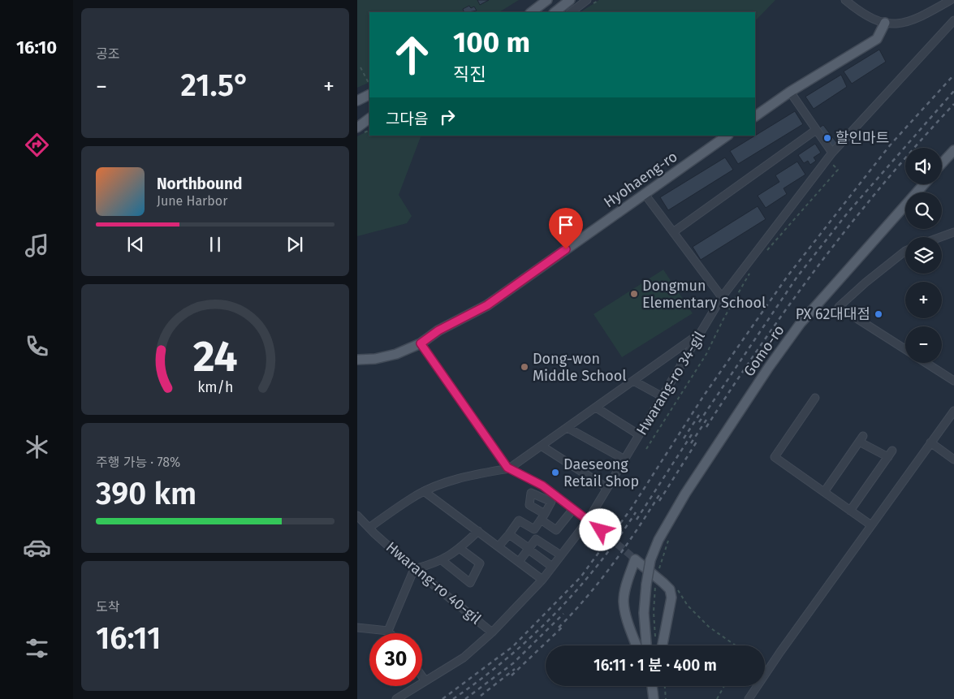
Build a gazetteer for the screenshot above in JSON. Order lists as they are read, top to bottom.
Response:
{
  "streets": {
    "main road": ["Hyohaeng-ro", "Gomo-ro"],
    "street": ["Hwarang-ro 34-gil", "Hwarang-ro 40-gil"]
  },
  "crossings": [
    ["Hwarang-ro 34-gil", "Hwarang-ro 40-gil"]
  ],
  "places": [
    "할인마트",
    "Dongmun Elementary School",
    "PX 62대대점",
    "Dong-won Middle School",
    "Daeseong Retail Shop"
  ],
  "page": {
    "tabs": "16:10",
    "tile": [
      "공조",
      ["주행 가능 · 78%", "390 km"],
      ["도착", "16:11"]
    ],
    "turn": ["100 m", "직진"],
    "heat": ["−", "21.5°", "+"],
    "then": "그다음",
    "map_buttons": ["+", "−"],
    "song": ["Northbound", "June Harbor"],
    "limit": "30",
    "trip": "16:11 · 1 분 · 400 m",
    "gauge": ["24", "km/h"]
  }
}
